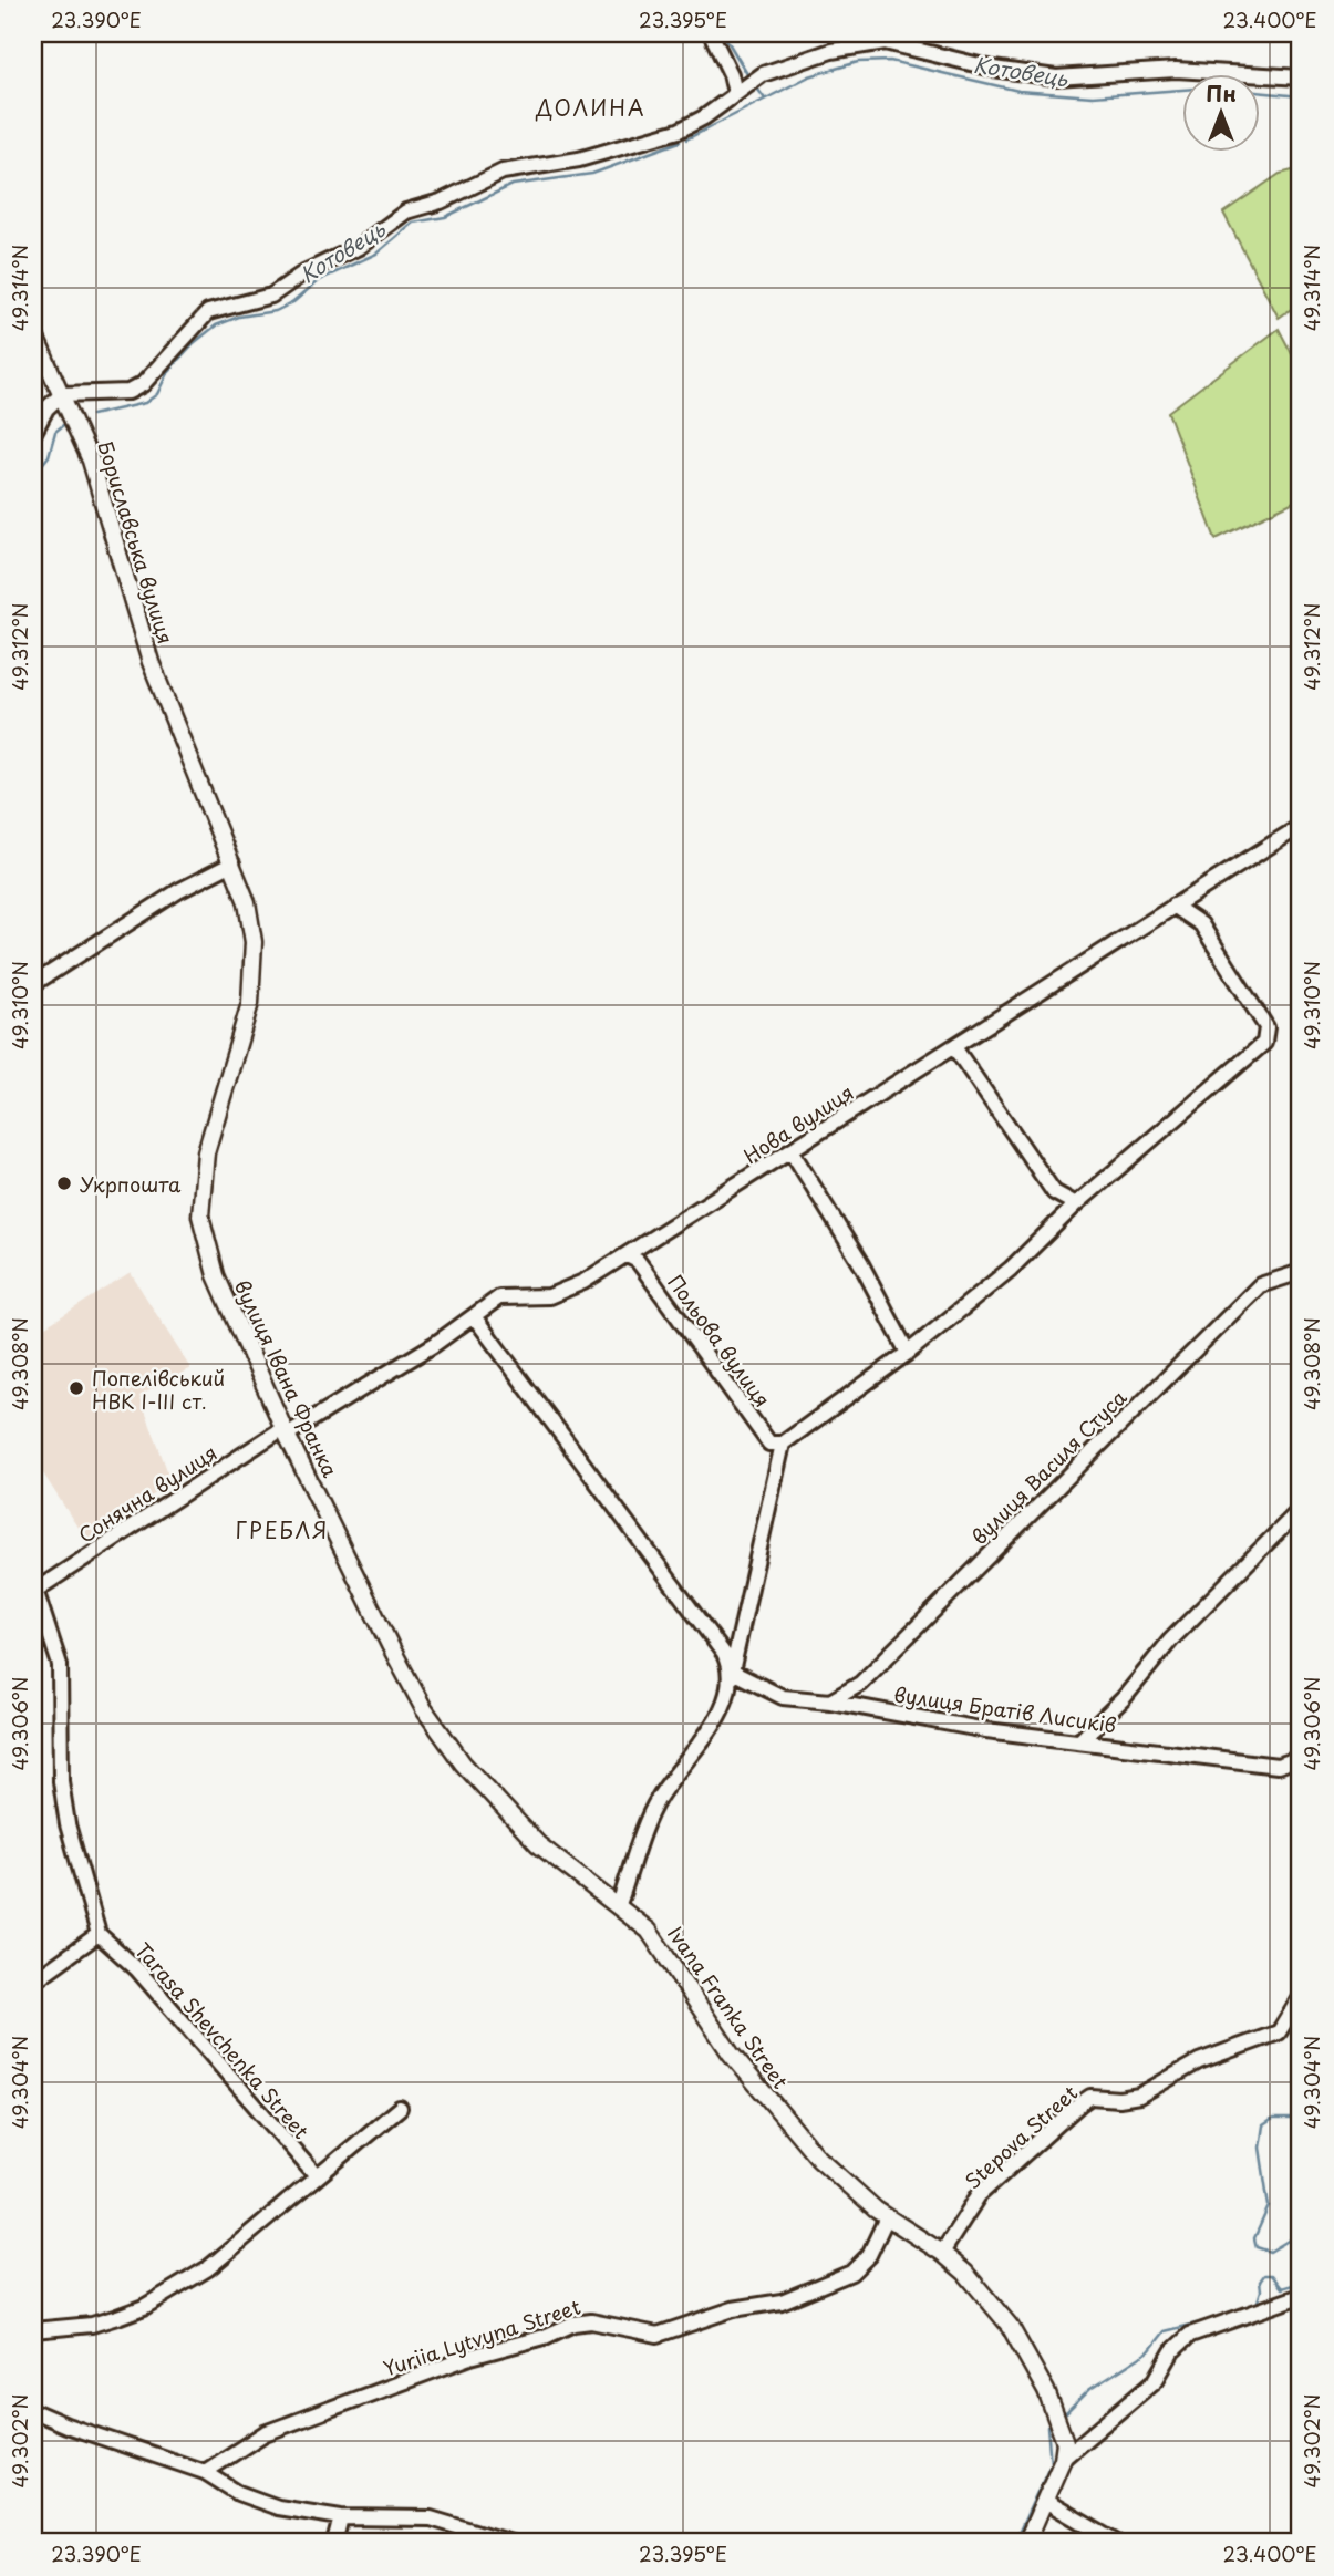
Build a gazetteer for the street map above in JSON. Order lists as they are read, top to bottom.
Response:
{
  "streets": {
    "main road": ["Бориславська вулиця", "вулиця Івана Франка", "Ivana Franka Street"],
    "street": [
      "Нова вулиця",
      "Польова вулиця",
      "вулиця Василя Стуса",
      "Сонячна вулиця",
      "вулиця Братів Лисиків",
      "Tarasa Shevchenka Street",
      "Stepova Street",
      "Yuriia Lytvyna Street"
    ]
  },
  "crossings": [
    ["Бориславська вулиця", "вулиця Івана Франка"],
    ["Нова вулиця", "Польова вулиця"],
    ["Нова вулиця", "вулиця Івана Франка"],
    ["Нова вулиця", "Сонячна вулиця"],
    ["вулиця Івана Франка", "Сонячна вулиця"],
    ["вулиця Івана Франка", "Ivana Franka Street"],
    ["вулиця Василя Стуса", "вулиця Братів Лисиків"],
    ["Ivana Franka Street", "Stepova Street"],
    ["Ivana Franka Street", "Yuriia Lytvyna Street"]
  ],
  "districts": ["ДОЛИНА", "ГРЕБЛЯ"],
  "water": ["Котовець"],
  "places": ["Укрпошта", "Попелівський НВК І-ІІІ ст."],
  "north": "top",
  "coordinates": [
    "23.390°E",
    "23.395°E",
    "23.400°E",
    "49.314°N",
    "49.312°N",
    "49.310°N",
    "49.308°N",
    "49.306°N",
    "49.304°N",
    "49.302°N"
  ]
}
